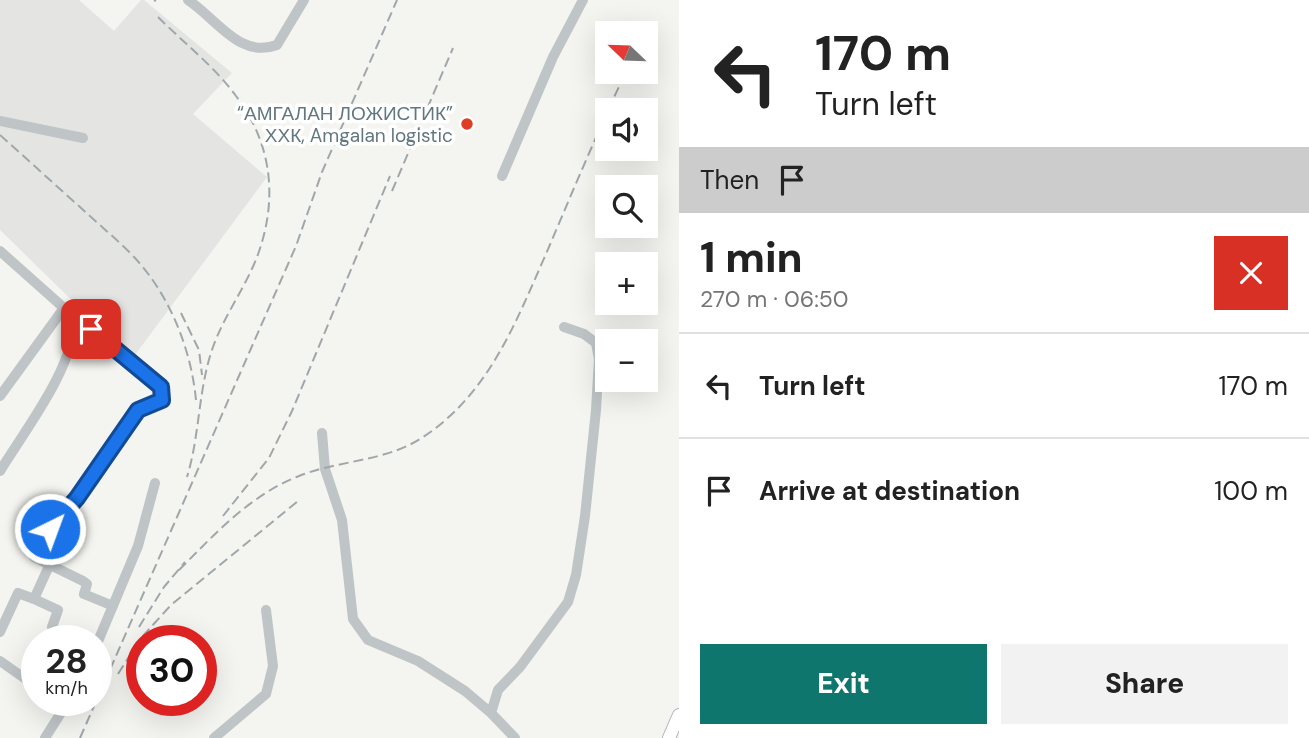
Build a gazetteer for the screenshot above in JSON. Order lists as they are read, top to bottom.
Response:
{
  "places": ["“АМГАЛАН ЛОЖИСТИК” ХХК, Amgalan logistic"],
  "north": "top left",
  "page": {
    "turn": ["170 m", "Turn left"],
    "map_buttons": ["+", "−"],
    "then": "Then",
    "heading": ["1 min", "270 m · 06:50"],
    "list": [
      {
        "name": "Turn left",
        "value": "170 m"
      },
      {
        "name": "Arrive at destination",
        "value": "100 m"
      }
    ],
    "speed": "28 km/h",
    "limit": "30",
    "buttons": ["Exit", "Share"]
  }
}
